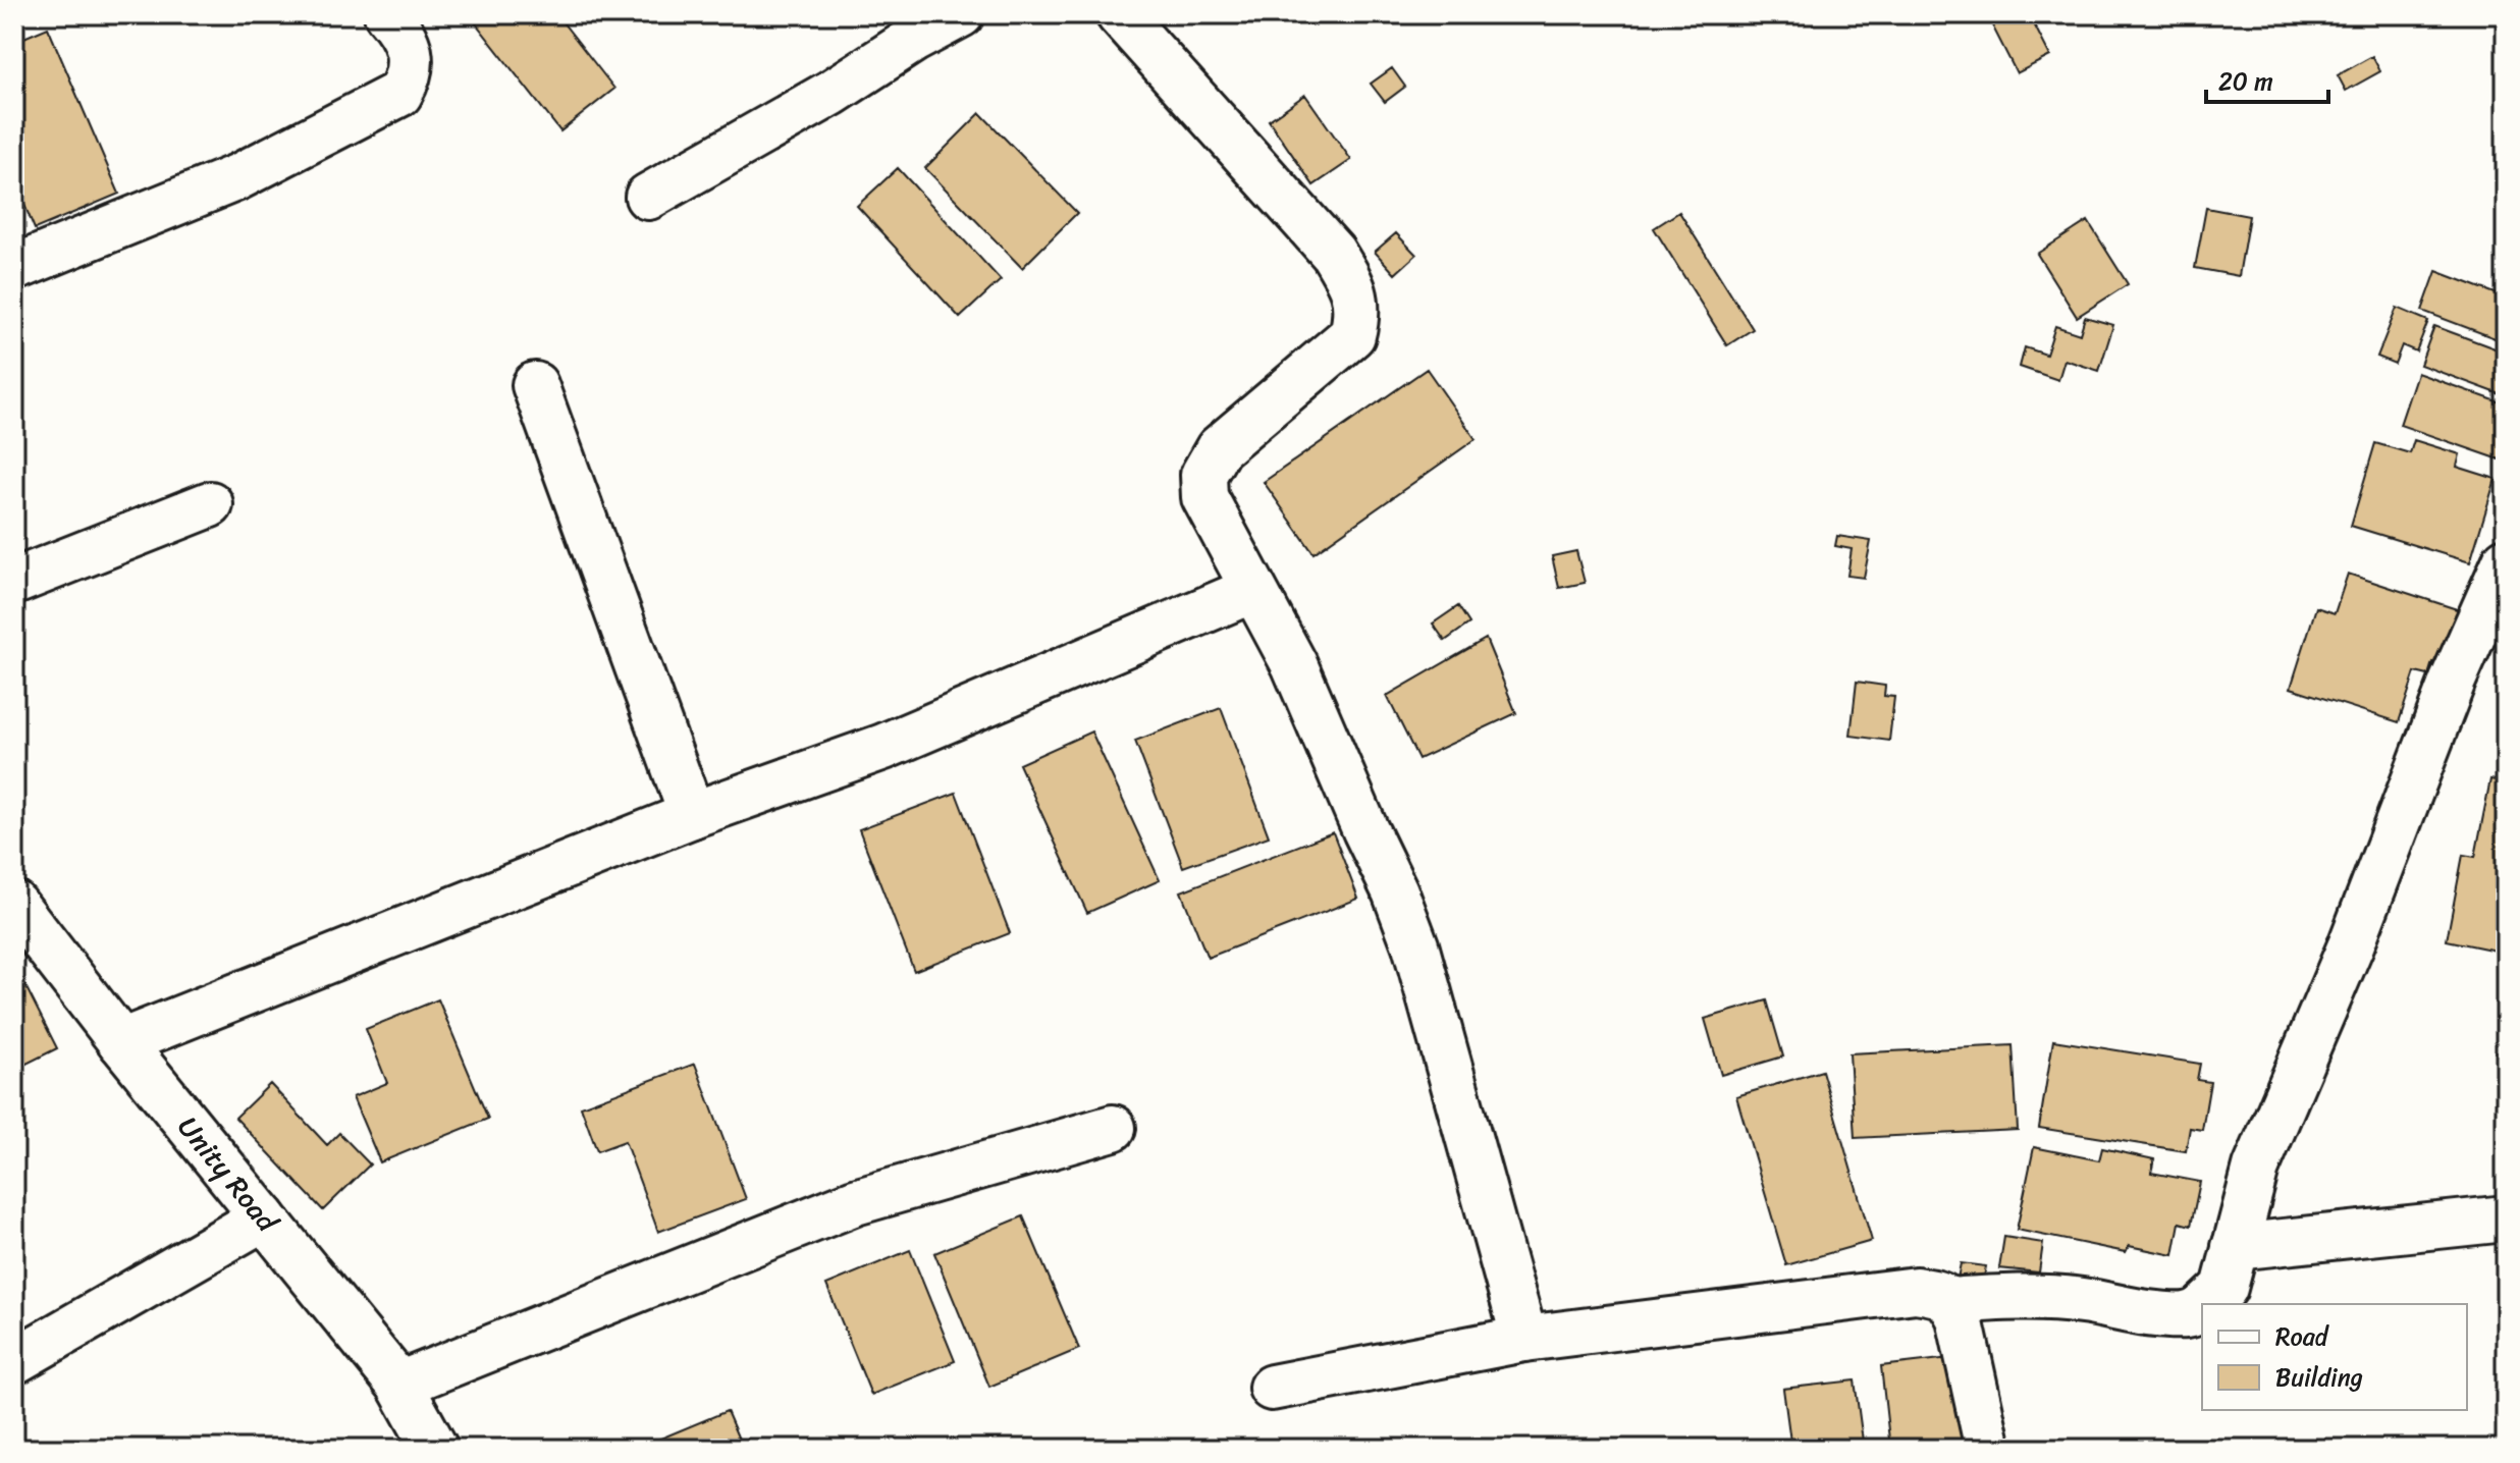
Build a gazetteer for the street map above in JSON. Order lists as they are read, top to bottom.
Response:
{
  "streets": {
    "street": ["Unity Road"]
  },
  "legend": ["Road", "Building"],
  "scale_bar": "20 m"
}
